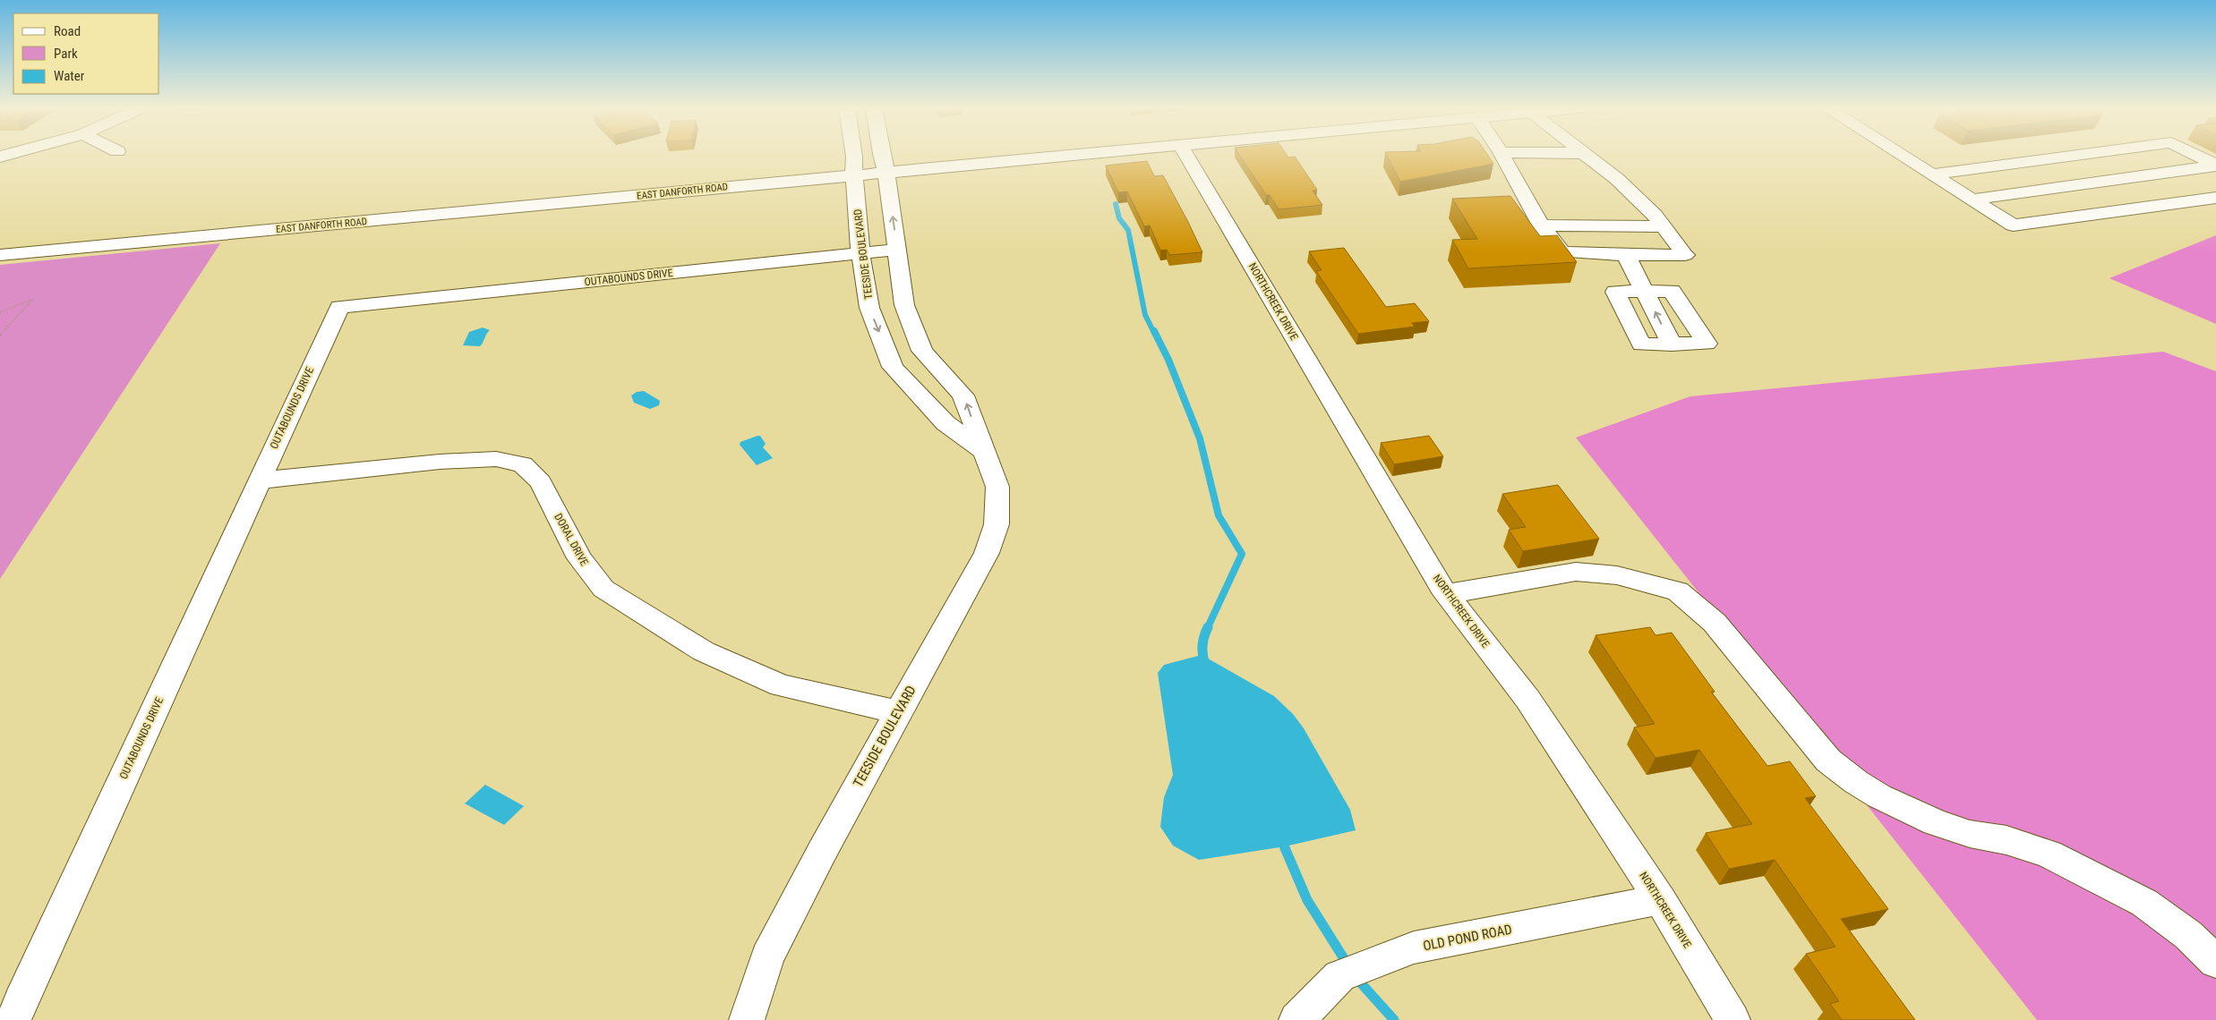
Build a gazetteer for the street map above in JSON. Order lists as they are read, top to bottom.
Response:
{
  "streets": {
    "street": [
      "EAST DANFORTH ROAD",
      "TEESIDE BOULEVARD",
      "OUTABOUNDS DRIVE",
      "NORTHCREEK DRIVE",
      "DORAL DRIVE",
      "OLD POND ROAD"
    ]
  },
  "crossings": [
    ["EAST DANFORTH ROAD", "TEESIDE BOULEVARD"],
    ["TEESIDE BOULEVARD", "OUTABOUNDS DRIVE"],
    ["TEESIDE BOULEVARD", "DORAL DRIVE"],
    ["OUTABOUNDS DRIVE", "DORAL DRIVE"],
    ["NORTHCREEK DRIVE", "OLD POND ROAD"]
  ],
  "legend": ["Road", "Park", "Water"]
}
